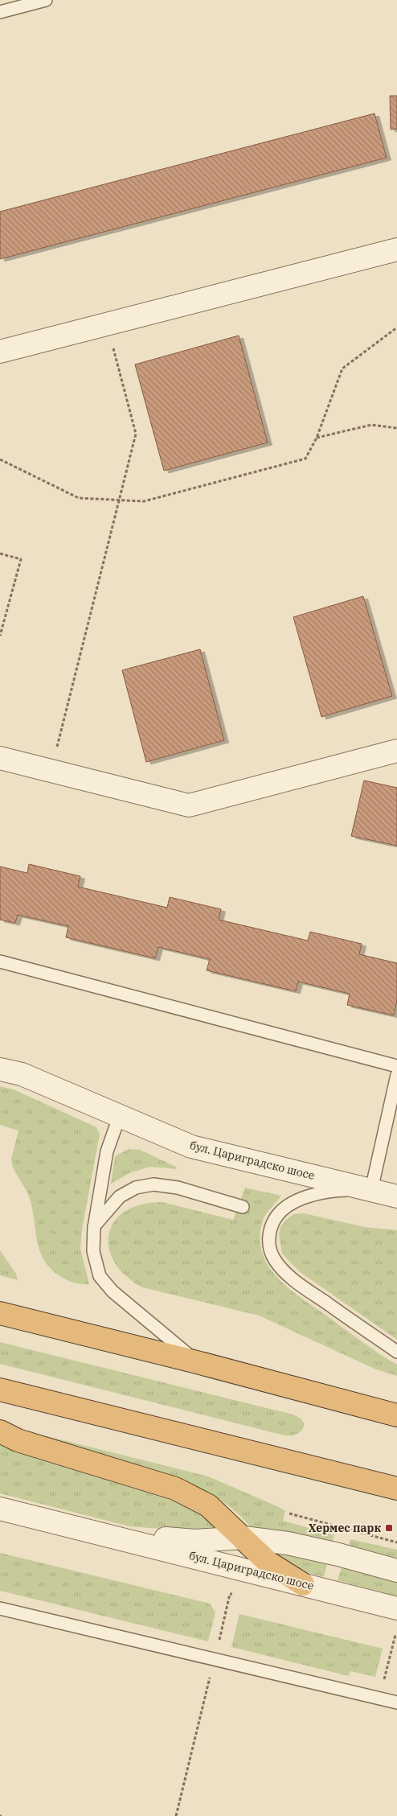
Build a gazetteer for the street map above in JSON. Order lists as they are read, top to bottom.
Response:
{
  "streets": {
    "street": ["бул. Цариградско шосе"]
  },
  "places": {
    "transit": ["Хермес парк"]
  }
}
